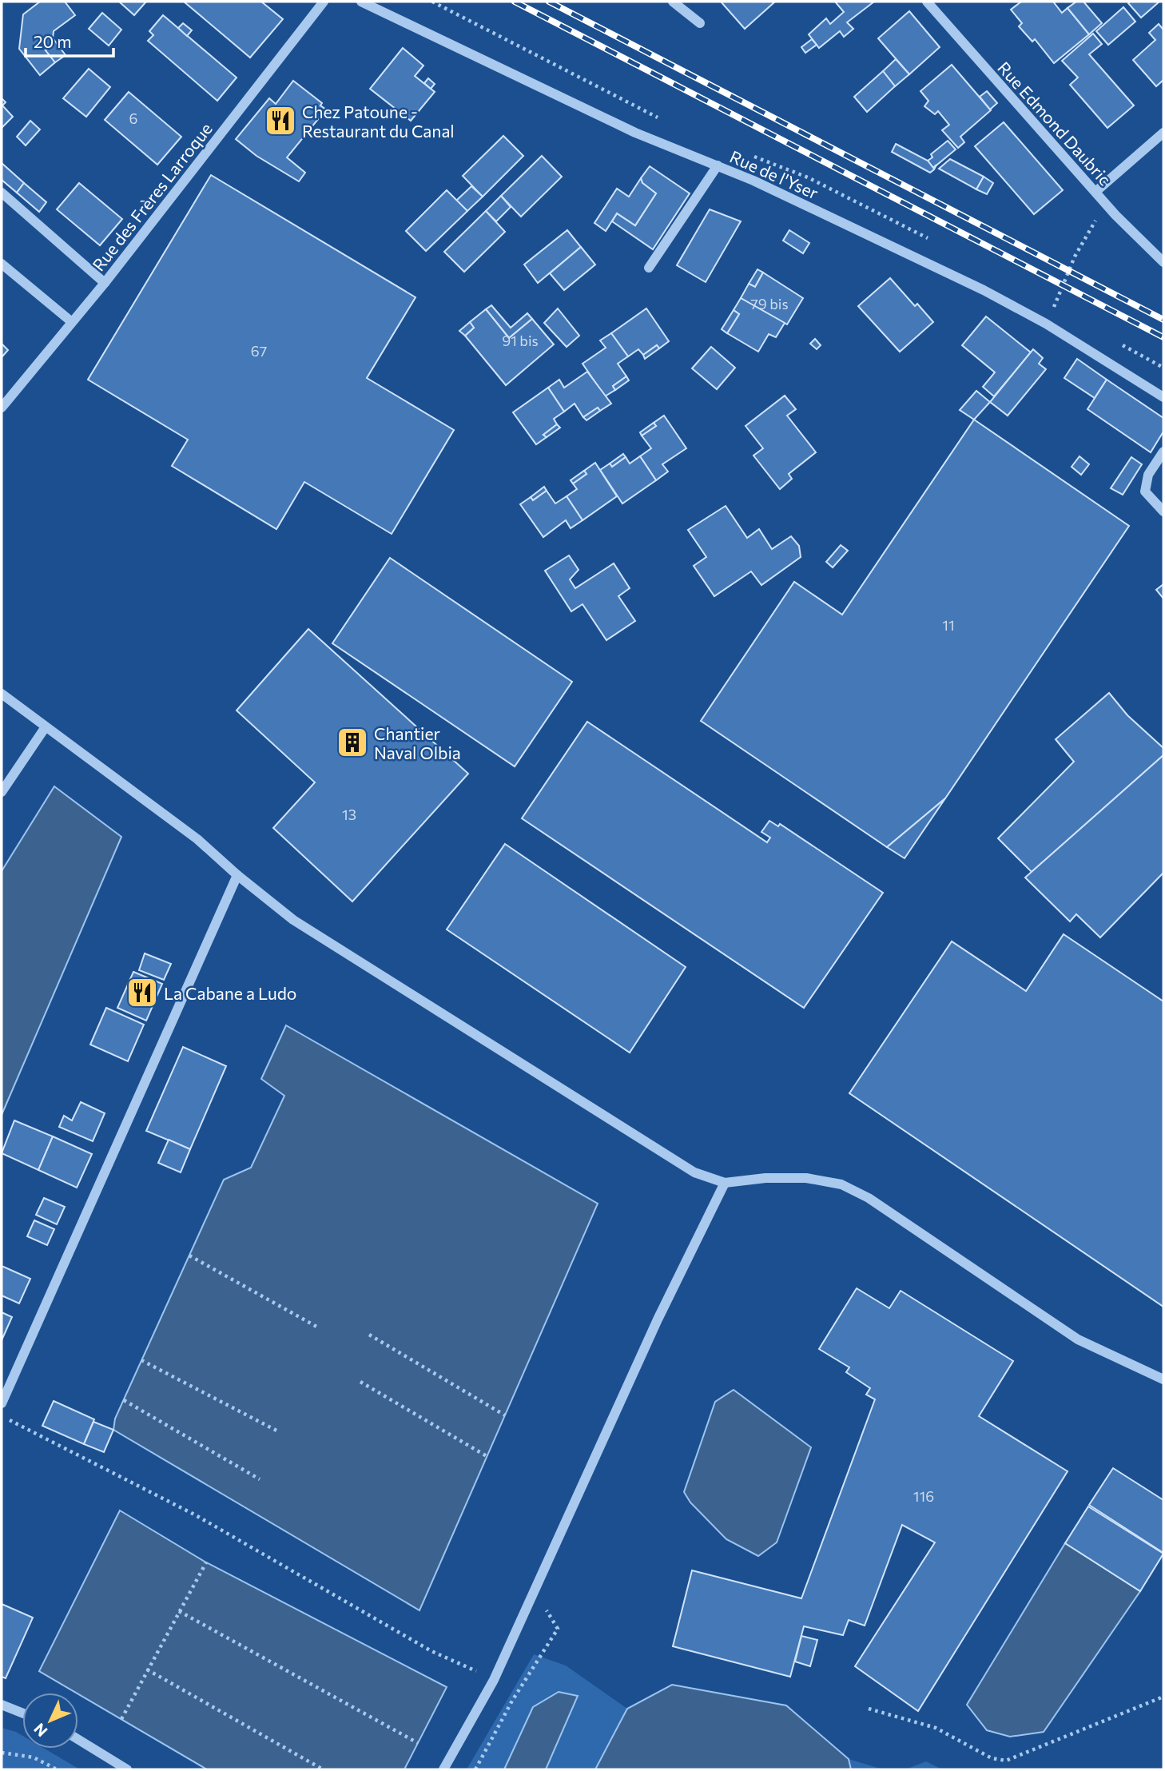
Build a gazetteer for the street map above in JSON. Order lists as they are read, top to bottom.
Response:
{
  "streets": {
    "street": ["Rue Edmond Daubric", "Rue de l'Yser", "Rue des Frères Larroque"]
  },
  "places": {
    "restaurant": ["Chez Patoune - Restaurant du Canal", "La Cabane a Ludo"],
    "building": ["Chantier Naval Olbia"]
  },
  "house_numbers": [
    "6",
    "79 bis",
    "91 bis",
    "67",
    "11",
    "13",
    "116"
  ],
  "scale_bar": "20 m",
  "north": "bottom left"
}
